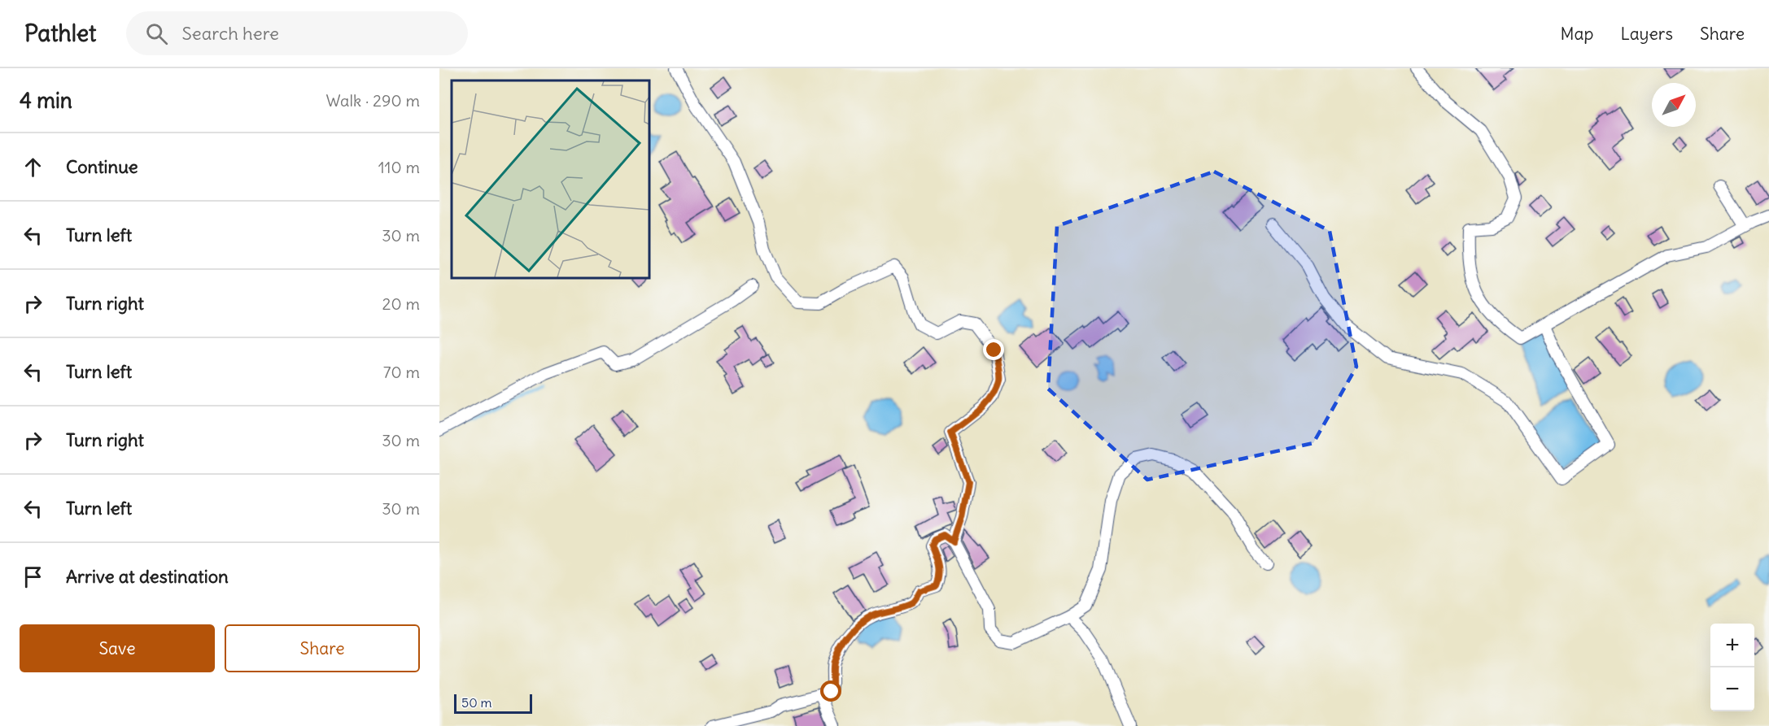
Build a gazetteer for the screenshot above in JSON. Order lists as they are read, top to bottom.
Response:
{
  "scale_bar": "50 m",
  "north": "top right",
  "page": {
    "header": "Pathlet",
    "search": "Search here",
    "nav": ["Map", "Layers", "Share"],
    "heading": ["4 min", "Walk · 290 m"],
    "list": [
      ["Continue", "110 m"],
      ["Turn left", "30 m"],
      ["Turn right", "20 m"],
      ["Turn left", "70 m"],
      ["Turn right", "30 m"],
      ["Turn left", "30 m"],
      "Arrive at destination"
    ],
    "buttons": ["Save", "Share"],
    "map_buttons": ["+", "−"],
    "scale": "50 m"
  }
}
